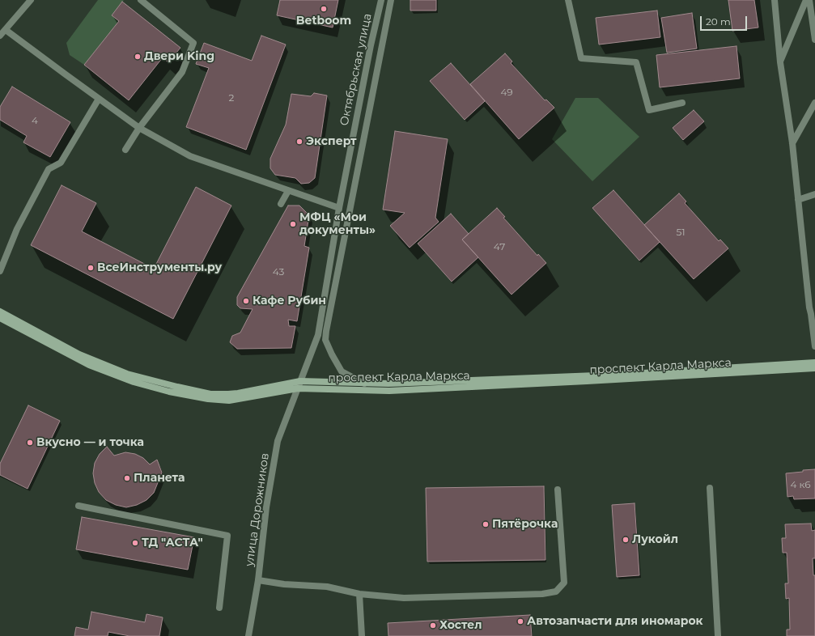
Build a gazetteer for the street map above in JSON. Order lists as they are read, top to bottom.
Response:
{
  "streets": {
    "main road": ["проспект Карла Маркса"],
    "street": ["Октябрьская улица", "улица Дорожников"]
  },
  "crossings": [
    ["Октябрьская улица", "проспект Карла Маркса"],
    ["Октябрьская улица", "улица Дорожников"],
    ["проспект Карла Маркса", "улица Дорожников"]
  ],
  "places": [
    "Betboom",
    "Двери King",
    "Эксперт",
    "МФЦ «Мои документы»",
    "ВсеИнструменты.ру",
    "Кафе Рубин",
    "Вкусно — и точка",
    "Планета",
    "Пятёрочка",
    "Лукойл",
    "ТД \"АСТА\"",
    "Автозапчасти для иномарок",
    "Хостел"
  ],
  "house_numbers": [
    "49",
    "2",
    "4",
    "51",
    "47",
    "43",
    "4 к6"
  ],
  "scale_bar": "20 m"
}
